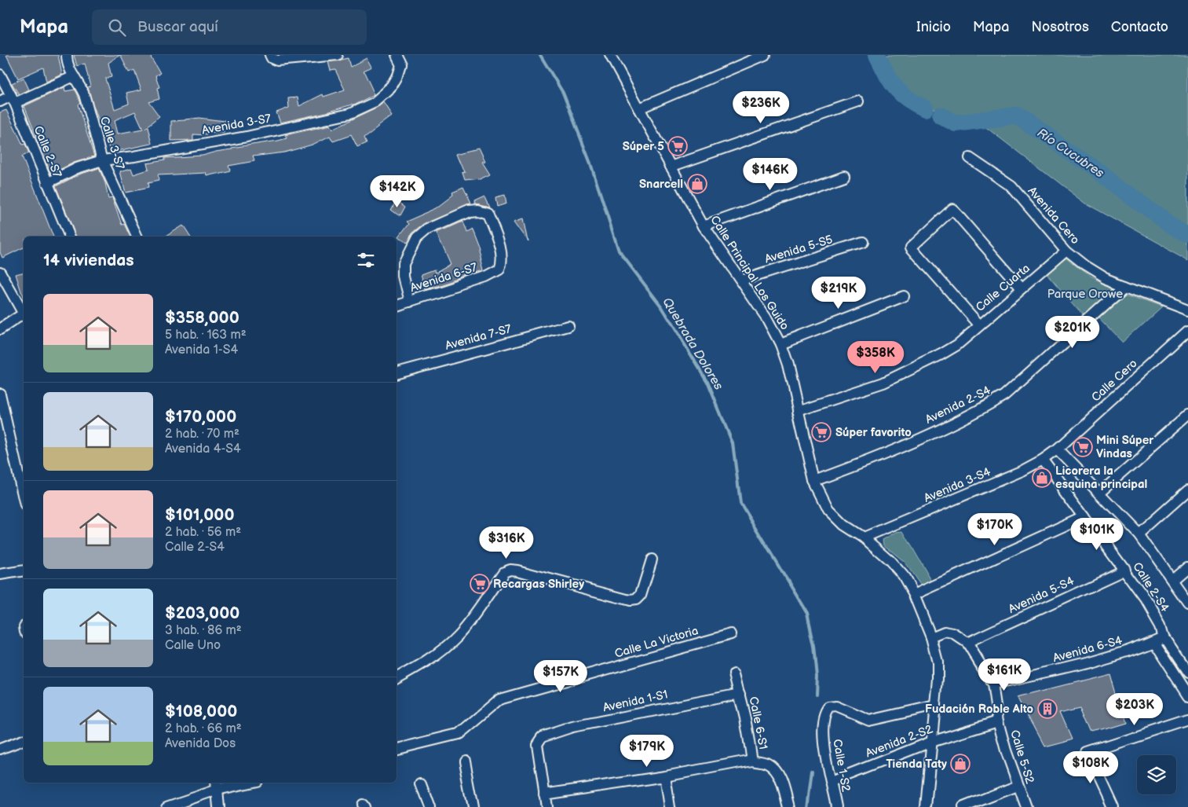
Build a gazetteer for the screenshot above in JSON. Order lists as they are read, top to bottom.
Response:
{
  "streets": {
    "street": [
      "Avenida 3-S7",
      "Calle 3-S7",
      "Calle 2-S7",
      "Avenida Cero",
      "Avenida 5-S5",
      "Calle Principal Los Guido",
      "Avenida 6-S7",
      "Calle Cuarta",
      "Avenida 7-S7",
      "Calle Cero",
      "Avenida 2-S4",
      "Avenida 3-S4",
      "Calle 2-S4",
      "Avenida 5-S4",
      "Calle La Victoria",
      "Avenida 6-S4",
      "Avenida 1-S1",
      "Calle 6-S1",
      "Avenida 2-S2",
      "Calle 5-S2",
      "Calle 1-S2"
    ]
  },
  "crossings": [
    ["Avenida 3-S7", "Calle 3-S7"],
    ["Avenida 3-S7", "Calle 2-S7"],
    ["Avenida Cero", "Calle Cuarta"],
    ["Avenida Cero", "Avenida 2-S4"],
    ["Avenida 5-S5", "Calle Principal Los Guido"],
    ["Calle Principal Los Guido", "Calle Cuarta"],
    ["Calle Principal Los Guido", "Avenida 2-S4"],
    ["Calle Principal Los Guido", "Avenida 3-S4"],
    ["Calle Principal Los Guido", "Avenida 2-S2"],
    ["Calle Principal Los Guido", "Calle 5-S2"],
    ["Calle Principal Los Guido", "Calle 1-S2"],
    ["Calle Cero", "Avenida 3-S4"],
    ["Avenida 3-S4", "Calle 2-S4"],
    ["Calle 2-S4", "Avenida 5-S4"],
    ["Calle 2-S4", "Avenida 6-S4"],
    ["Avenida 5-S4", "Calle 5-S2"],
    ["Avenida 6-S4", "Calle 5-S2"],
    ["Avenida 1-S1", "Calle 6-S1"],
    ["Avenida 2-S2", "Calle 5-S2"],
    ["Avenida 2-S2", "Calle 1-S2"]
  ],
  "water": ["Río Cucubres", "Quebrada Dolores"],
  "parks": ["Parque Orowe"],
  "places": {
    "supermarket": [
      "Súper 5",
      "Súper favorito",
      "Mini Súper Vindas",
      "Recargas Shirley"
    ],
    "shop": ["Snarcell", "Licorera la esquina principal", "Tienda Taty"],
    "building": ["Fudación Roble Alto"]
  },
  "page": {
    "header": "Mapa",
    "search": "Buscar aquí",
    "nav": [
      "Inicio",
      "Mapa",
      "Nosotros",
      "Contacto"
    ],
    "price": [
      "$236K",
      "$146K",
      "$142K",
      "$219K",
      "$201K",
      "$358K",
      "$170K",
      "$101K",
      "$316K",
      "$161K",
      "$157K",
      "$203K",
      "$179K",
      "$108K"
    ],
    "heading": "14 viviendas",
    "list": [
      {
        "name": "$358,000",
        "note": "5 hab. · 163 m² · Avenida 1-S4"
      },
      {
        "name": "$170,000",
        "note": "2 hab. · 70 m² · Avenida 4-S4"
      },
      {
        "name": "$101,000",
        "note": "2 hab. · 56 m² · Calle 2-S4"
      },
      {
        "name": "$203,000",
        "note": "3 hab. · 86 m² · Calle Uno"
      },
      {
        "name": "$108,000",
        "note": "2 hab. · 66 m² · Avenida Dos"
      }
    ]
  }
}
